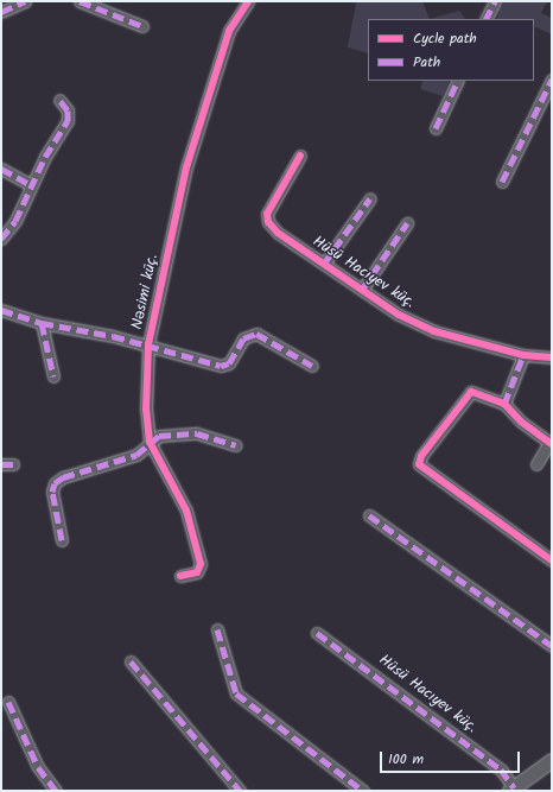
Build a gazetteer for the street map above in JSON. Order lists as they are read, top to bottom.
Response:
{
  "streets": {
    "main road": ["Hüsü Hacıyev küç."],
    "street": ["Nəsimi küç."]
  },
  "legend": ["Cycle path", "Path"],
  "scale_bar": "100 m"
}
